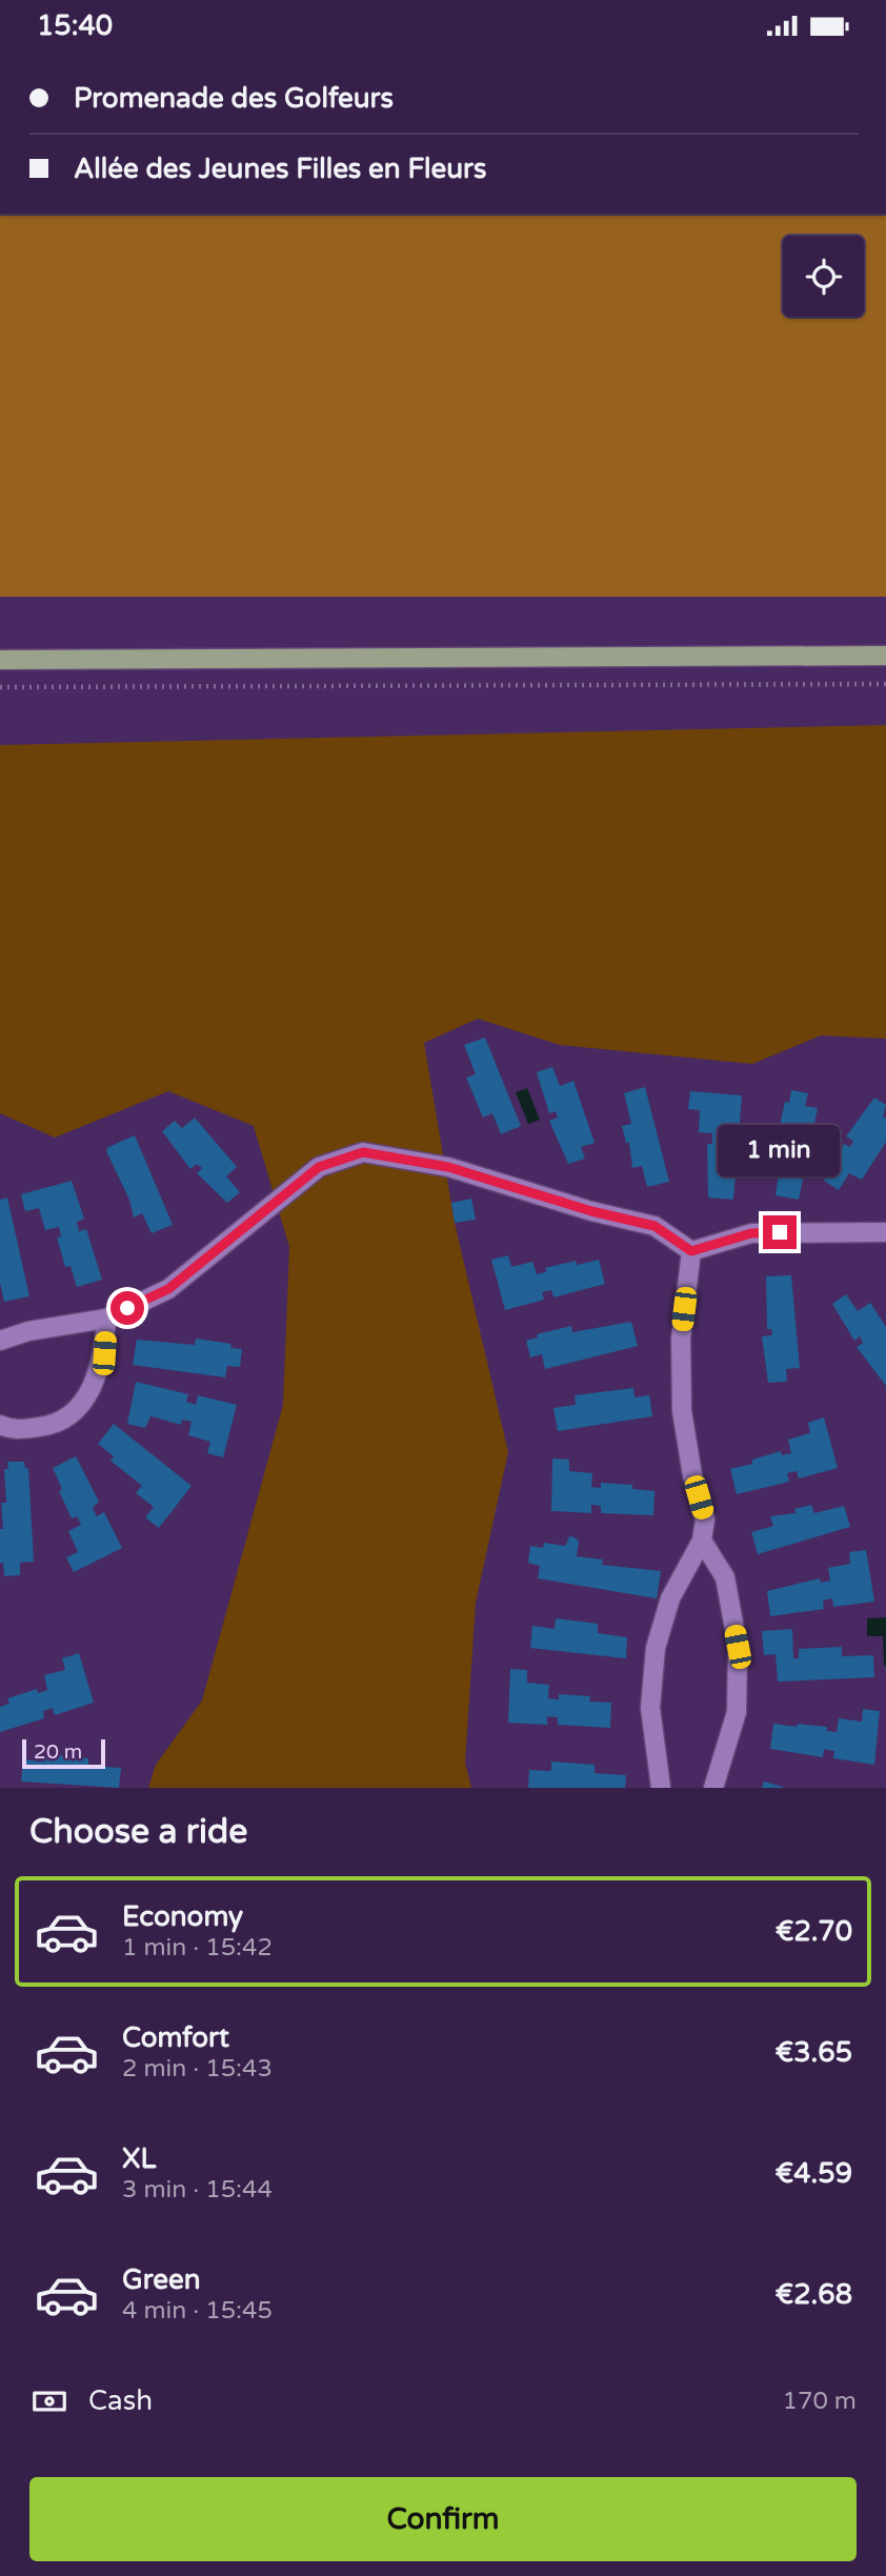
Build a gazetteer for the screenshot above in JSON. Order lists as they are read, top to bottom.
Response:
{
  "scale_bar": "20 m",
  "page": {
    "status": "15:40",
    "banner": ["Promenade des Golfeurs", "Allée des Jeunes Filles en Fleurs"],
    "bubble": "1 min",
    "scale": "20 m",
    "heading": "Choose a ride",
    "list": [
      {
        "name": "Economy",
        "note": "1 min · 15:42",
        "value": "€2.70"
      },
      {
        "name": "Comfort",
        "note": "2 min · 15:43",
        "value": "€3.65"
      },
      {
        "name": "XL",
        "note": "3 min · 15:44",
        "value": "€4.59"
      },
      {
        "name": "Green",
        "note": "4 min · 15:45",
        "value": "€2.68"
      }
    ],
    "pay": ["Cash", "170 m"],
    "buttons": "Confirm"
  }
}
